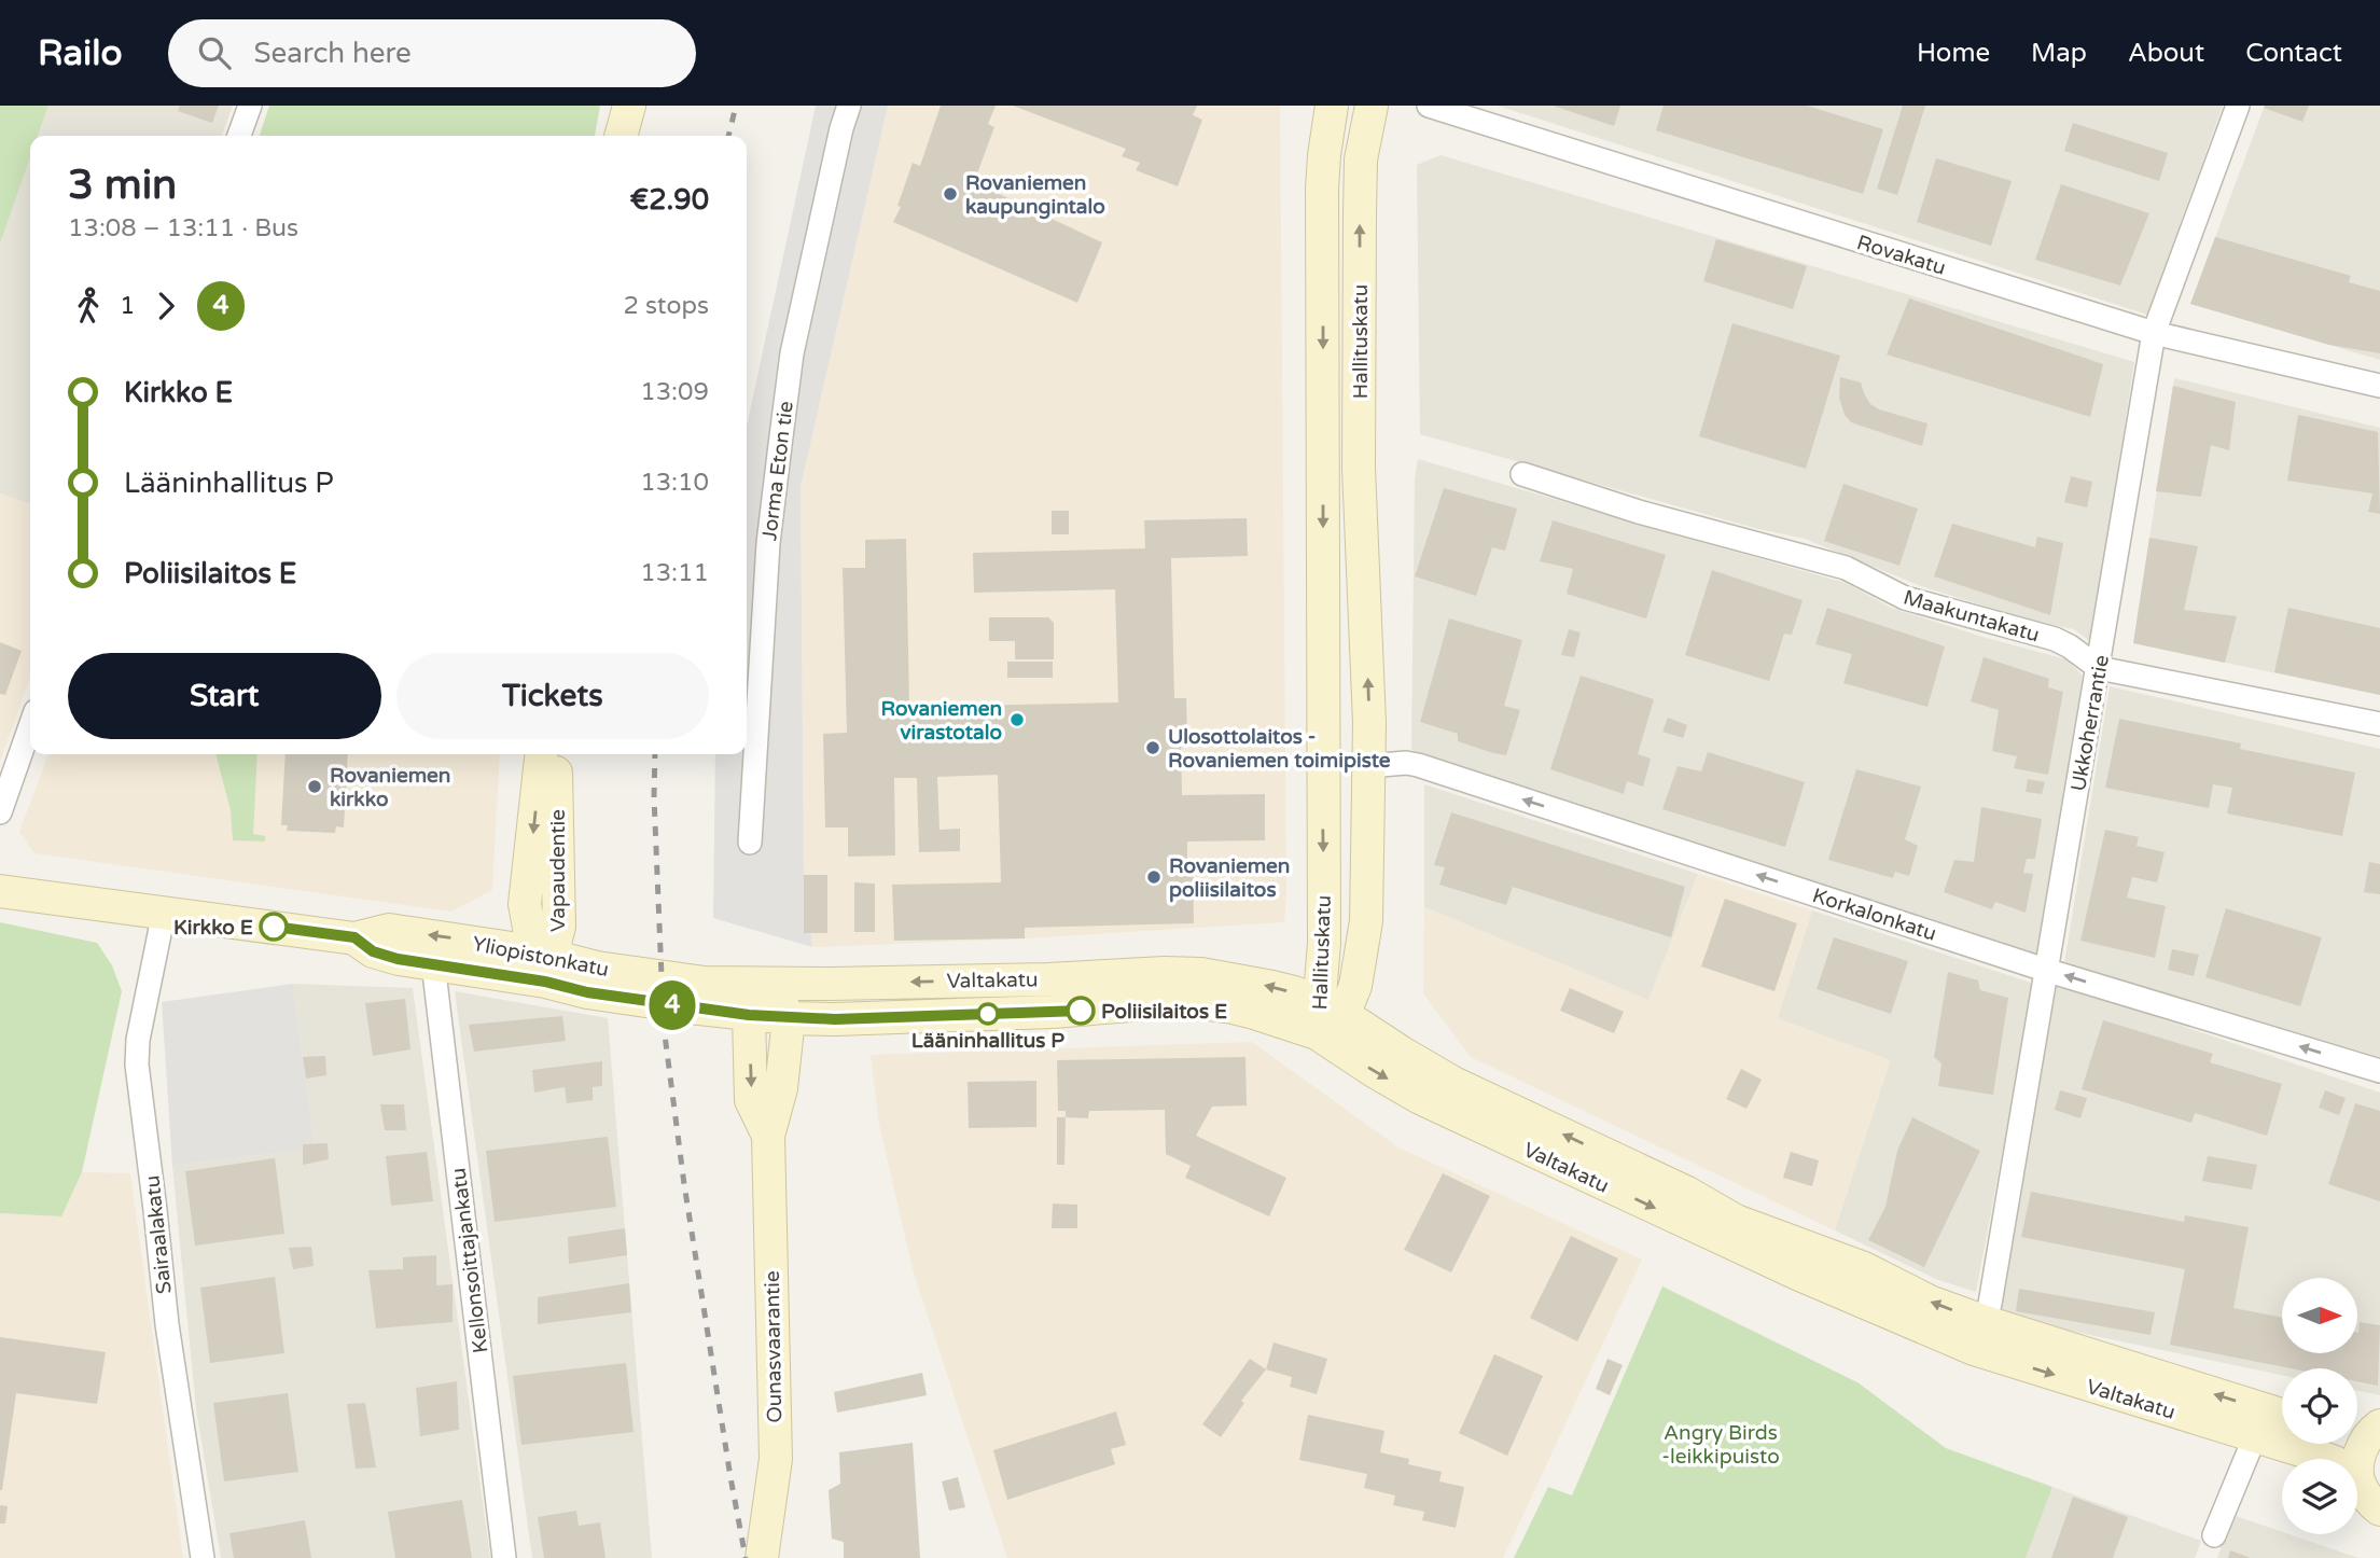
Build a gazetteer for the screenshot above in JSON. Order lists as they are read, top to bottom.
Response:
{
  "streets": {
    "street": [
      "Rovakatu",
      "Hallituskatu",
      "Jorma Eton tie",
      "Maakuntakatu",
      "Ukkoherrantie",
      "Vapaudentie",
      "Korkalonkatu",
      "Yliopistonkatu",
      "Valtakatu",
      "Sairaalakatu",
      "Kellonsoittajankatu",
      "Ounasvaarantie"
    ]
  },
  "crossings": [
    ["Rovakatu", "Ukkoherrantie"],
    ["Hallituskatu", "Korkalonkatu"],
    ["Hallituskatu", "Valtakatu"],
    ["Maakuntakatu", "Ukkoherrantie"],
    ["Ukkoherrantie", "Korkalonkatu"],
    ["Ukkoherrantie", "Valtakatu"],
    ["Vapaudentie", "Yliopistonkatu"],
    ["Yliopistonkatu", "Valtakatu"],
    ["Yliopistonkatu", "Sairaalakatu"],
    ["Yliopistonkatu", "Kellonsoittajankatu"],
    ["Yliopistonkatu", "Ounasvaarantie"],
    ["Valtakatu", "Ounasvaarantie"]
  ],
  "one_way": ["Korkalonkatu"],
  "parks": ["Angry Birds -leikkipuisto"],
  "places": [
    "Rovaniemen kaupungintalo",
    "Rovaniemen virastotalo",
    "Ulosottolaitos - Rovaniemen toimipiste",
    "Rovaniemen kirkko",
    "Rovaniemen poliisilaitos",
    "Kirkko E",
    "Poliisilaitos E",
    "Lääninhallitus P"
  ],
  "lines": ["bus line 4"],
  "north": "right",
  "page": {
    "header": "Railo",
    "search": "Search here",
    "nav": [
      "Home",
      "Map",
      "About",
      "Contact"
    ],
    "on_map": "4",
    "heading": ["3 min", "13:08 – 13:11 · Bus", "€2.90"],
    "legs": ["1", "4", "2 stops"],
    "list": [
      {
        "name": "Kirkko E",
        "value": "13:09"
      },
      {
        "name": "Lääninhallitus P",
        "value": "13:10"
      },
      {
        "name": "Poliisilaitos E",
        "value": "13:11"
      }
    ],
    "buttons": ["Start", "Tickets"]
  }
}
